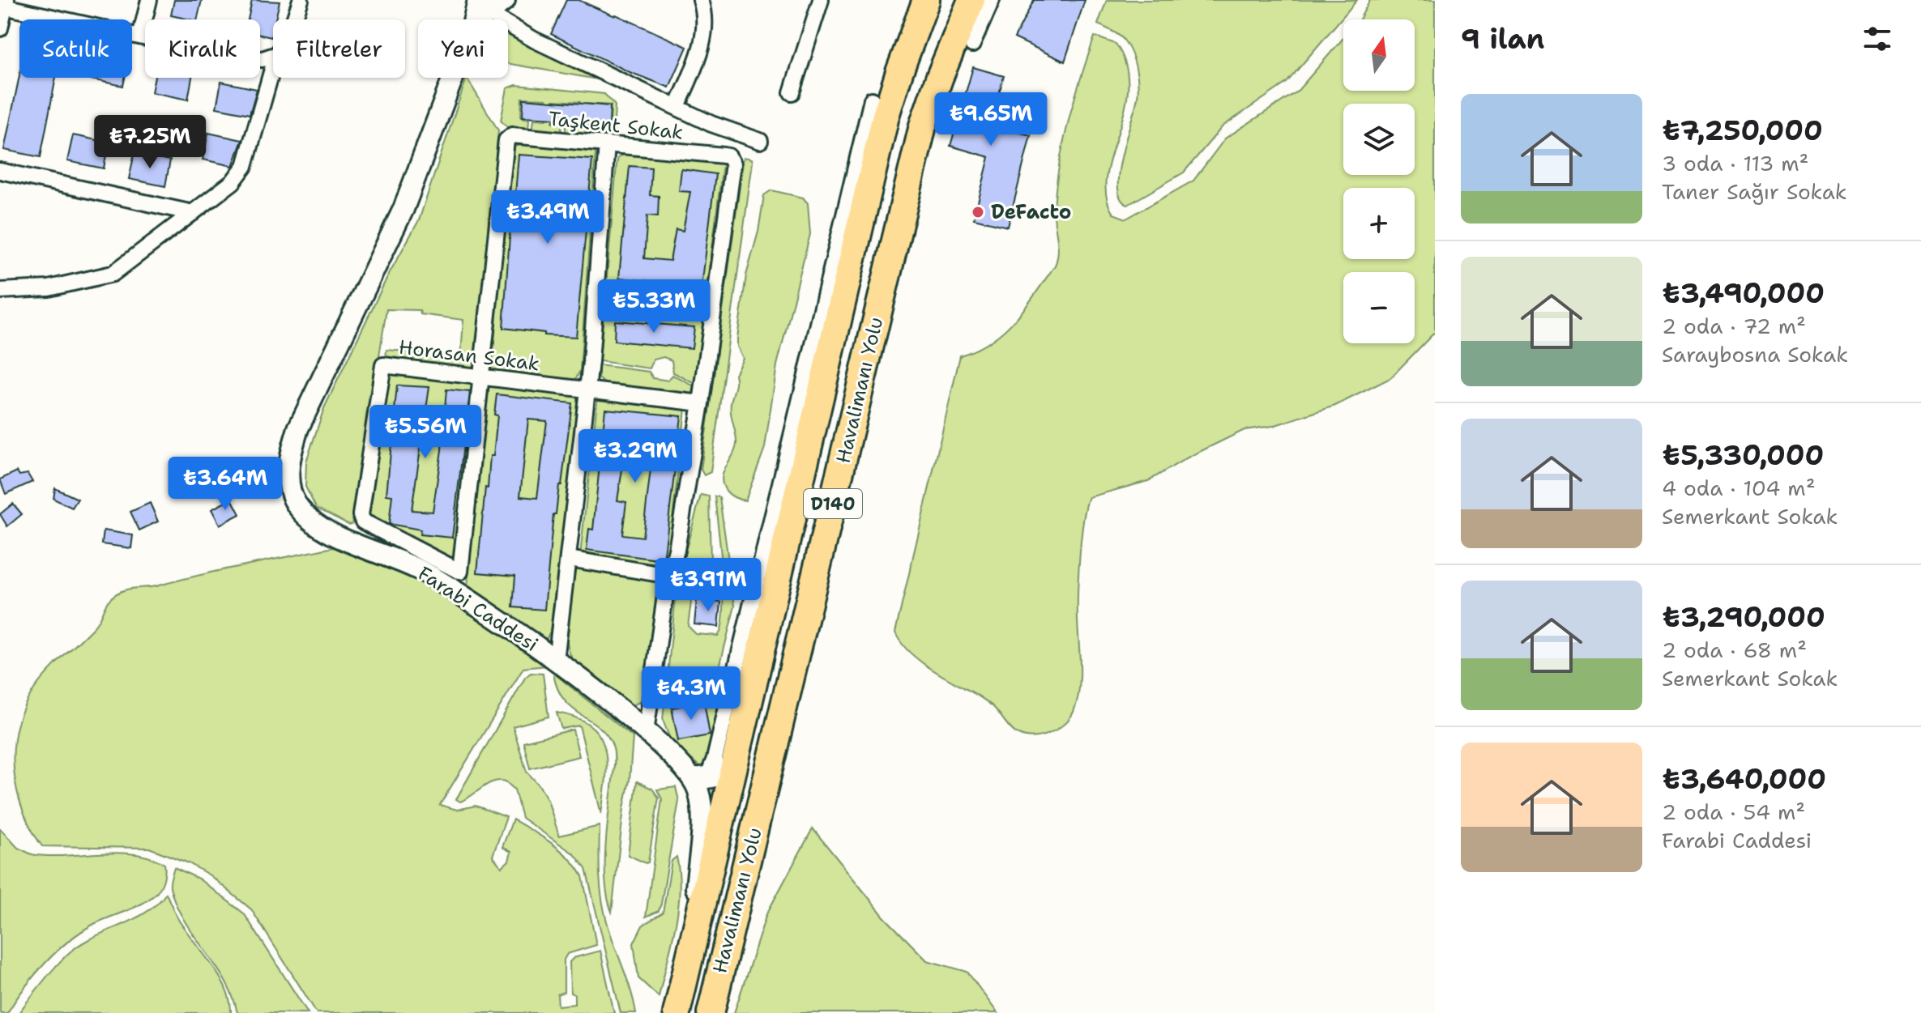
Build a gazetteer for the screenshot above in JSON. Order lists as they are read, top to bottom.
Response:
{
  "streets": {
    "highway": ["Havalimanı Yolu", "D140"],
    "street": ["Taşkent Sokak", "Horasan Sokak", "Farabi Caddesi"]
  },
  "crossings": [
    ["Taşkent Sokak", "Horasan Sokak"],
    ["Havalimanı Yolu", "Farabi Caddesi"]
  ],
  "places": ["DeFacto"],
  "north": "top",
  "page": {
    "heading": "9 ilan",
    "map_buttons": ["+", "−"],
    "chip": [
      "Satılık",
      "Kiralık",
      "Filtreler",
      "Yeni"
    ],
    "list": [
      {
        "name": "₺7,250,000",
        "note": "3 oda · 113 m² · Taner Sağır Sokak"
      },
      {
        "name": "₺3,490,000",
        "note": "2 oda · 72 m² · Saraybosna Sokak"
      },
      {
        "name": "₺5,330,000",
        "note": "4 oda · 104 m² · Semerkant Sokak"
      },
      {
        "name": "₺3,290,000",
        "note": "2 oda · 68 m² · Semerkant Sokak"
      },
      {
        "name": "₺3,640,000",
        "note": "2 oda · 54 m² · Farabi Caddesi"
      }
    ],
    "price": [
      "₺9.65M",
      "₺7.25M",
      "₺3.49M",
      "₺5.33M",
      "₺5.56M",
      "₺3.29M",
      "₺3.64M",
      "₺3.91M",
      "₺4.3M"
    ]
  }
}
